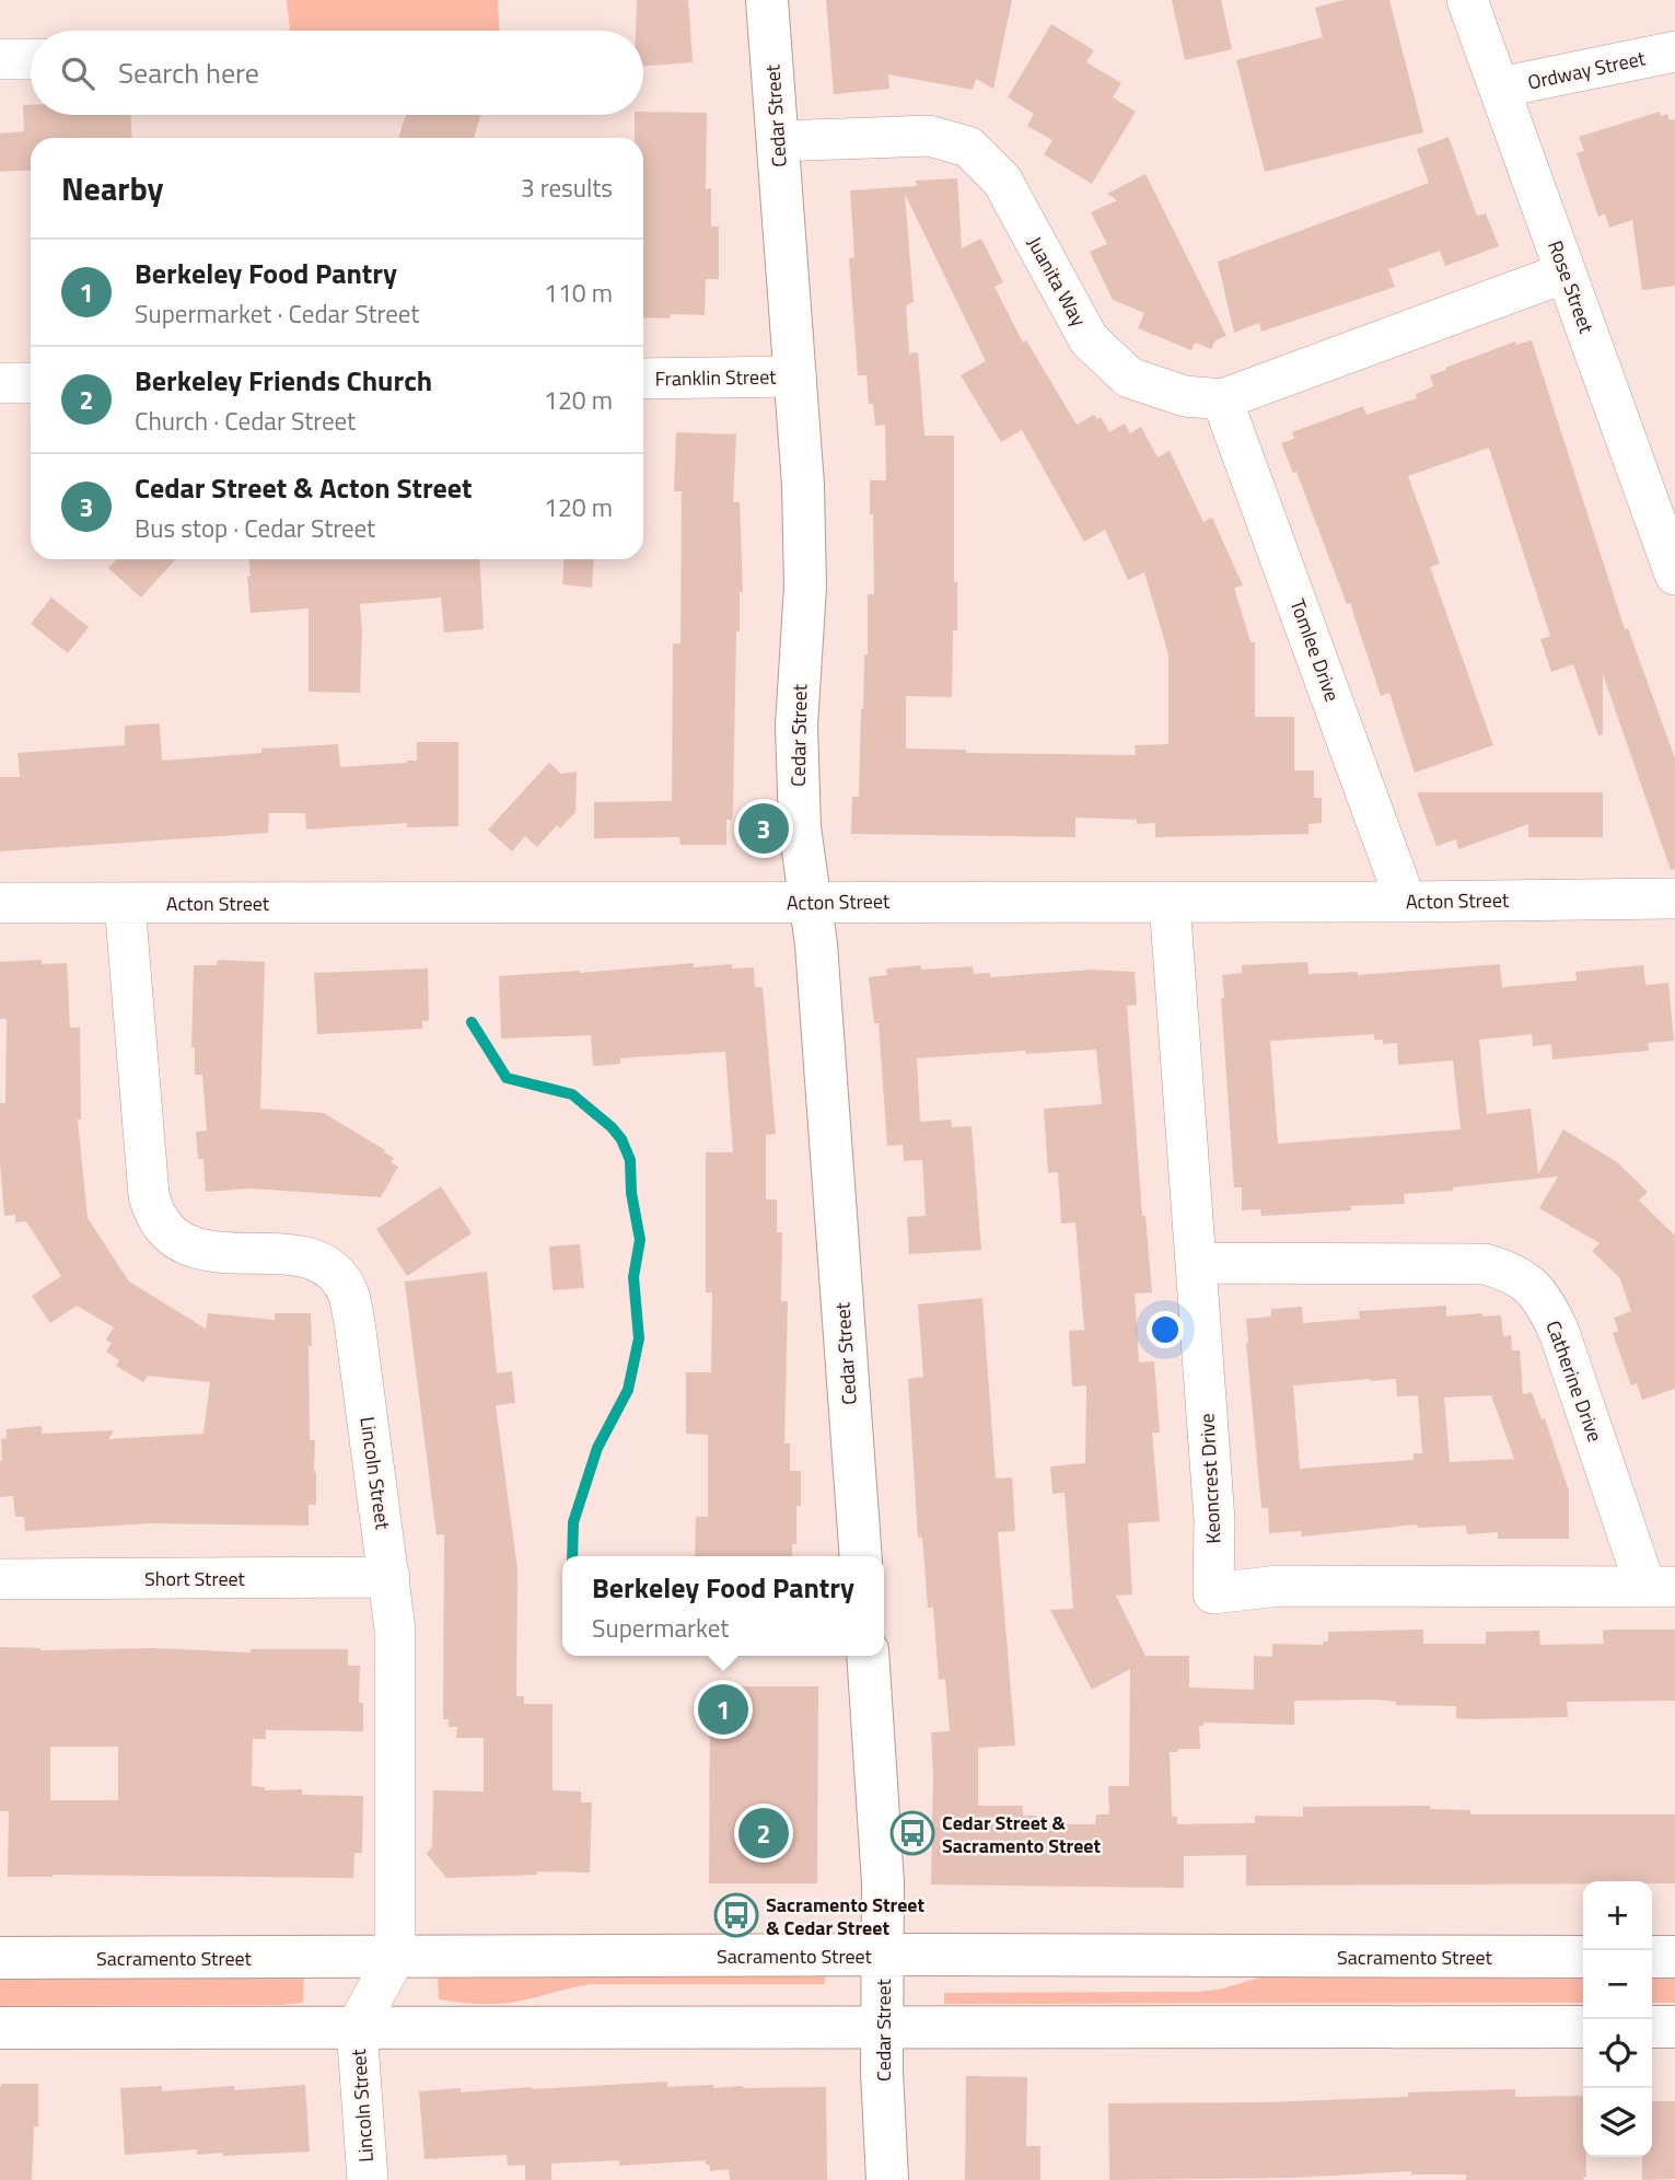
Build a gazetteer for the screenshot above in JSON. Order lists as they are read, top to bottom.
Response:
{
  "streets": {
    "street": [
      "Ordway Street",
      "Cedar Street",
      "Juanita Way",
      "Rose Street",
      "Franklin Street",
      "Tomlee Drive",
      "Acton Street",
      "Catherine Drive",
      "Lincoln Street",
      "Keoncrest Drive",
      "Short Street",
      "Sacramento Street"
    ]
  },
  "crossings": [
    ["Ordway Street", "Rose Street"],
    ["Cedar Street", "Juanita Way"],
    ["Cedar Street", "Franklin Street"],
    ["Cedar Street", "Acton Street"],
    ["Cedar Street", "Sacramento Street"],
    ["Juanita Way", "Rose Street"],
    ["Juanita Way", "Tomlee Drive"],
    ["Tomlee Drive", "Acton Street"],
    ["Acton Street", "Lincoln Street"],
    ["Acton Street", "Keoncrest Drive"],
    ["Catherine Drive", "Keoncrest Drive"],
    ["Lincoln Street", "Short Street"],
    ["Lincoln Street", "Sacramento Street"]
  ],
  "places": {
    "bus stop": ["Cedar Street & Sacramento Street", "Sacramento Street & Cedar Street"]
  },
  "page": {
    "search": "Search here",
    "heading": ["Nearby", "3 results"],
    "list": [
      {
        "mark": "1",
        "name": "Berkeley Food Pantry",
        "note": "Supermarket · Cedar Street",
        "value": "110 m"
      },
      {
        "mark": "2",
        "name": "Berkeley Friends Church",
        "note": "Church · Cedar Street",
        "value": "120 m"
      },
      {
        "mark": "3",
        "name": "Cedar Street & Acton Street",
        "note": "Bus stop · Cedar Street",
        "value": "120 m"
      }
    ],
    "pins": ["3", "1", "2"],
    "popup": ["Berkeley Food Pantry", "Supermarket"],
    "map_buttons": ["+", "−"]
  }
}
